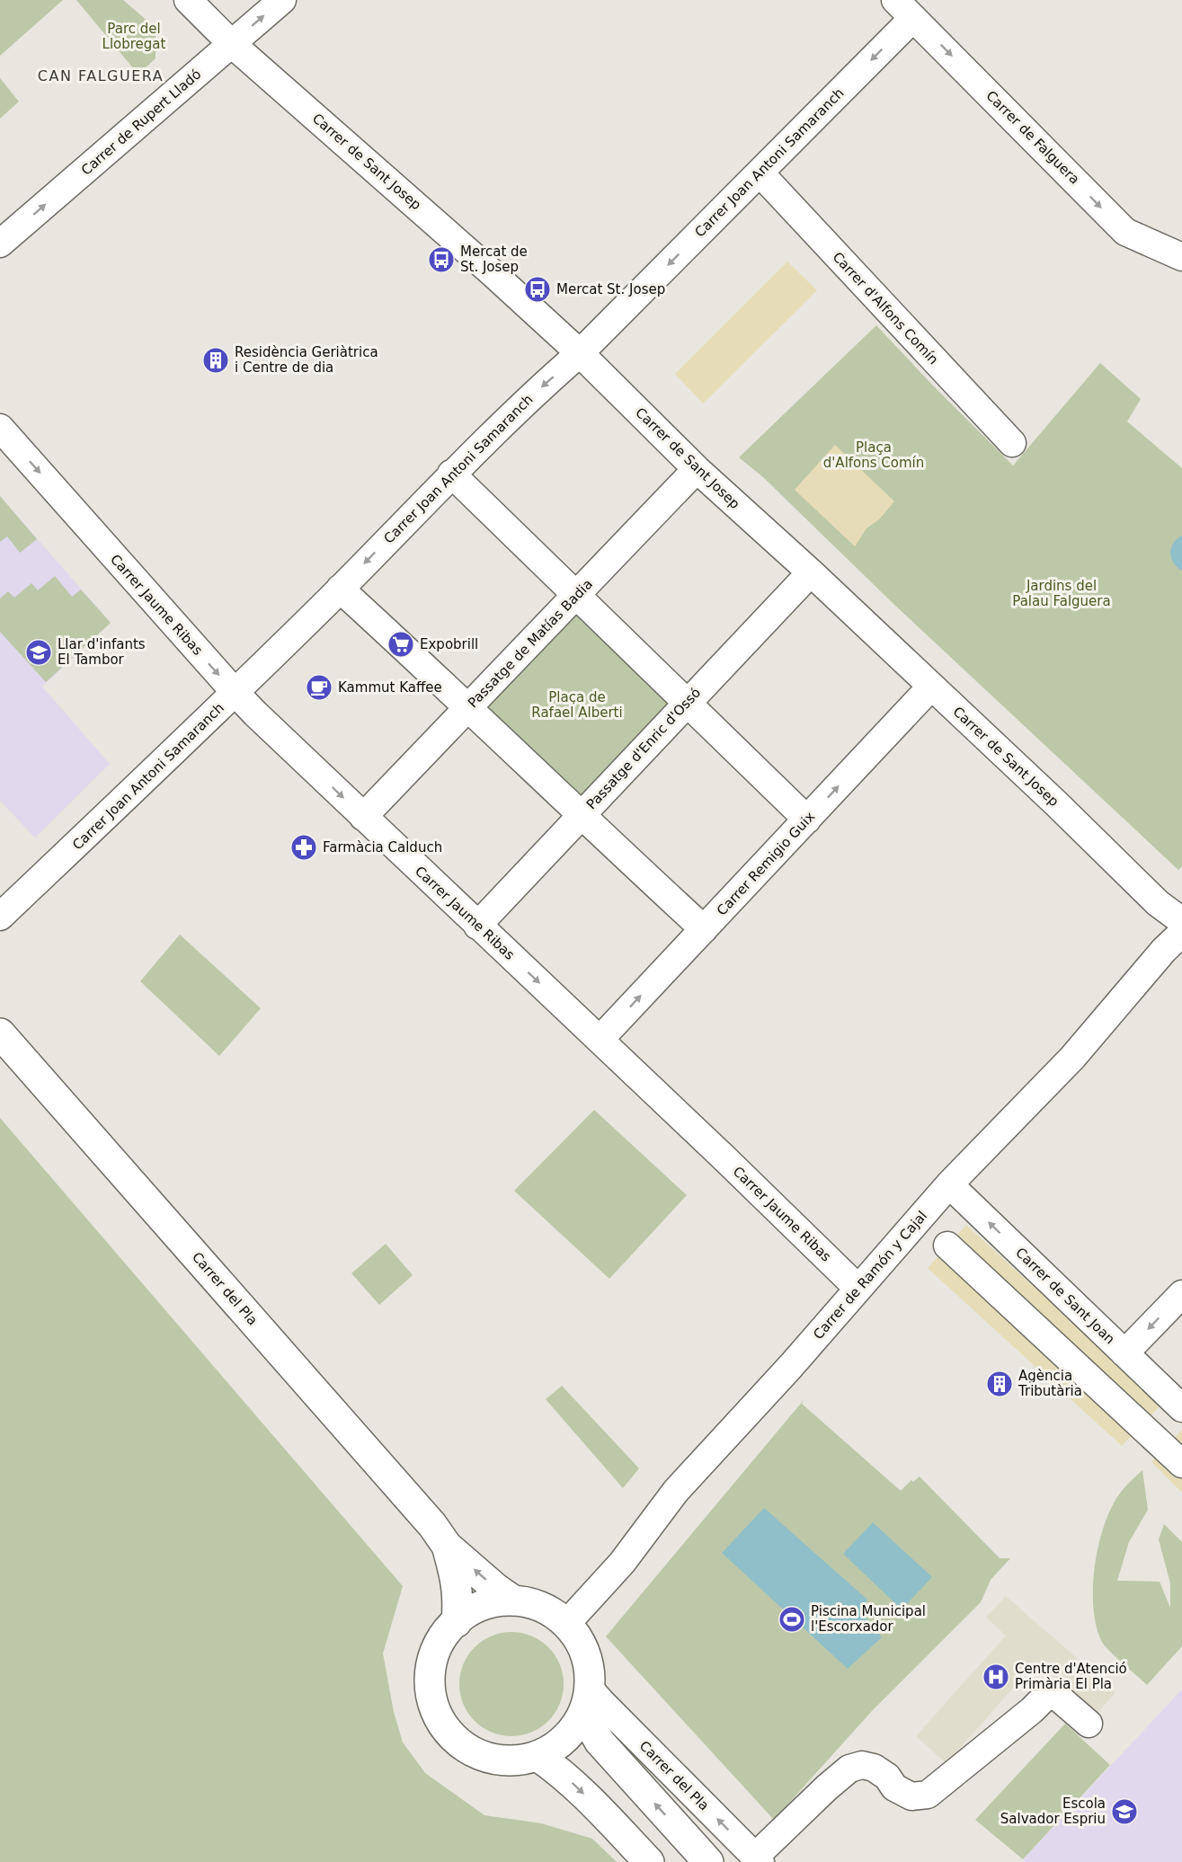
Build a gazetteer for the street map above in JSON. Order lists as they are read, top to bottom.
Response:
{
  "streets": {
    "main road": ["Carrer del Pla"],
    "street": [
      "Carrer de Rupert Lladó",
      "Carrer de Falguera",
      "Carrer de Sant Josep",
      "Carrer Joan Antoni Samaranch",
      "Carrer d'Alfons Comín",
      "Carrer Jaume Ribas",
      "Passatge de Matías Badia",
      "Passatge d'Enric d'Ossó",
      "Carrer Remigio Guix",
      "Carrer de Ramón y Cajal",
      "Carrer de Sant Joan"
    ]
  },
  "crossings": [
    ["Carrer de Rupert Lladó", "Carrer de Sant Josep"],
    ["Carrer de Falguera", "Carrer Joan Antoni Samaranch"],
    ["Carrer de Sant Josep", "Carrer Joan Antoni Samaranch"],
    ["Carrer de Sant Josep", "Passatge de Matías Badia"],
    ["Carrer de Sant Josep", "Passatge d'Enric d'Ossó"],
    ["Carrer de Sant Josep", "Carrer Remigio Guix"],
    ["Carrer Joan Antoni Samaranch", "Carrer d'Alfons Comín"],
    ["Carrer Joan Antoni Samaranch", "Carrer Jaume Ribas"],
    ["Carrer Jaume Ribas", "Passatge de Matías Badia"],
    ["Carrer Jaume Ribas", "Passatge d'Enric d'Ossó"],
    ["Carrer Jaume Ribas", "Carrer Remigio Guix"],
    ["Carrer Jaume Ribas", "Carrer de Ramón y Cajal"],
    ["Carrer de Ramón y Cajal", "Carrer del Pla"],
    ["Carrer de Ramón y Cajal", "Carrer de Sant Joan"]
  ],
  "one_way": [
    "Carrer de Rupert Lladó",
    "Carrer de Falguera",
    "Carrer Joan Antoni Samaranch",
    "Carrer Remigio Guix"
  ],
  "districts": ["CAN FALGUERA"],
  "parks": [
    "Parc del Llobregat",
    "Plaça d'Alfons Comín",
    "Jardins del Palau Falguera",
    "Plaça de Rafael Alberti"
  ],
  "places": {
    "bus stop": ["Mercat de St. Josep", "Mercat St. Josep"],
    "building": ["Residència Geriàtrica i Centre de dia", "Agència Tributària"],
    "supermarket": ["Expobrill"],
    "school or university": ["Llar d'infants El Tambor", "Escola Salvador Espriu"],
    "cafe": ["Kammut Kaffee"],
    "pharmacy": ["Farmàcia Calduch"],
    "sports": ["Piscina Municipal l'Escorxador"],
    "hospital": ["Centre d'Atenció Primària El Pla"]
  }
}
